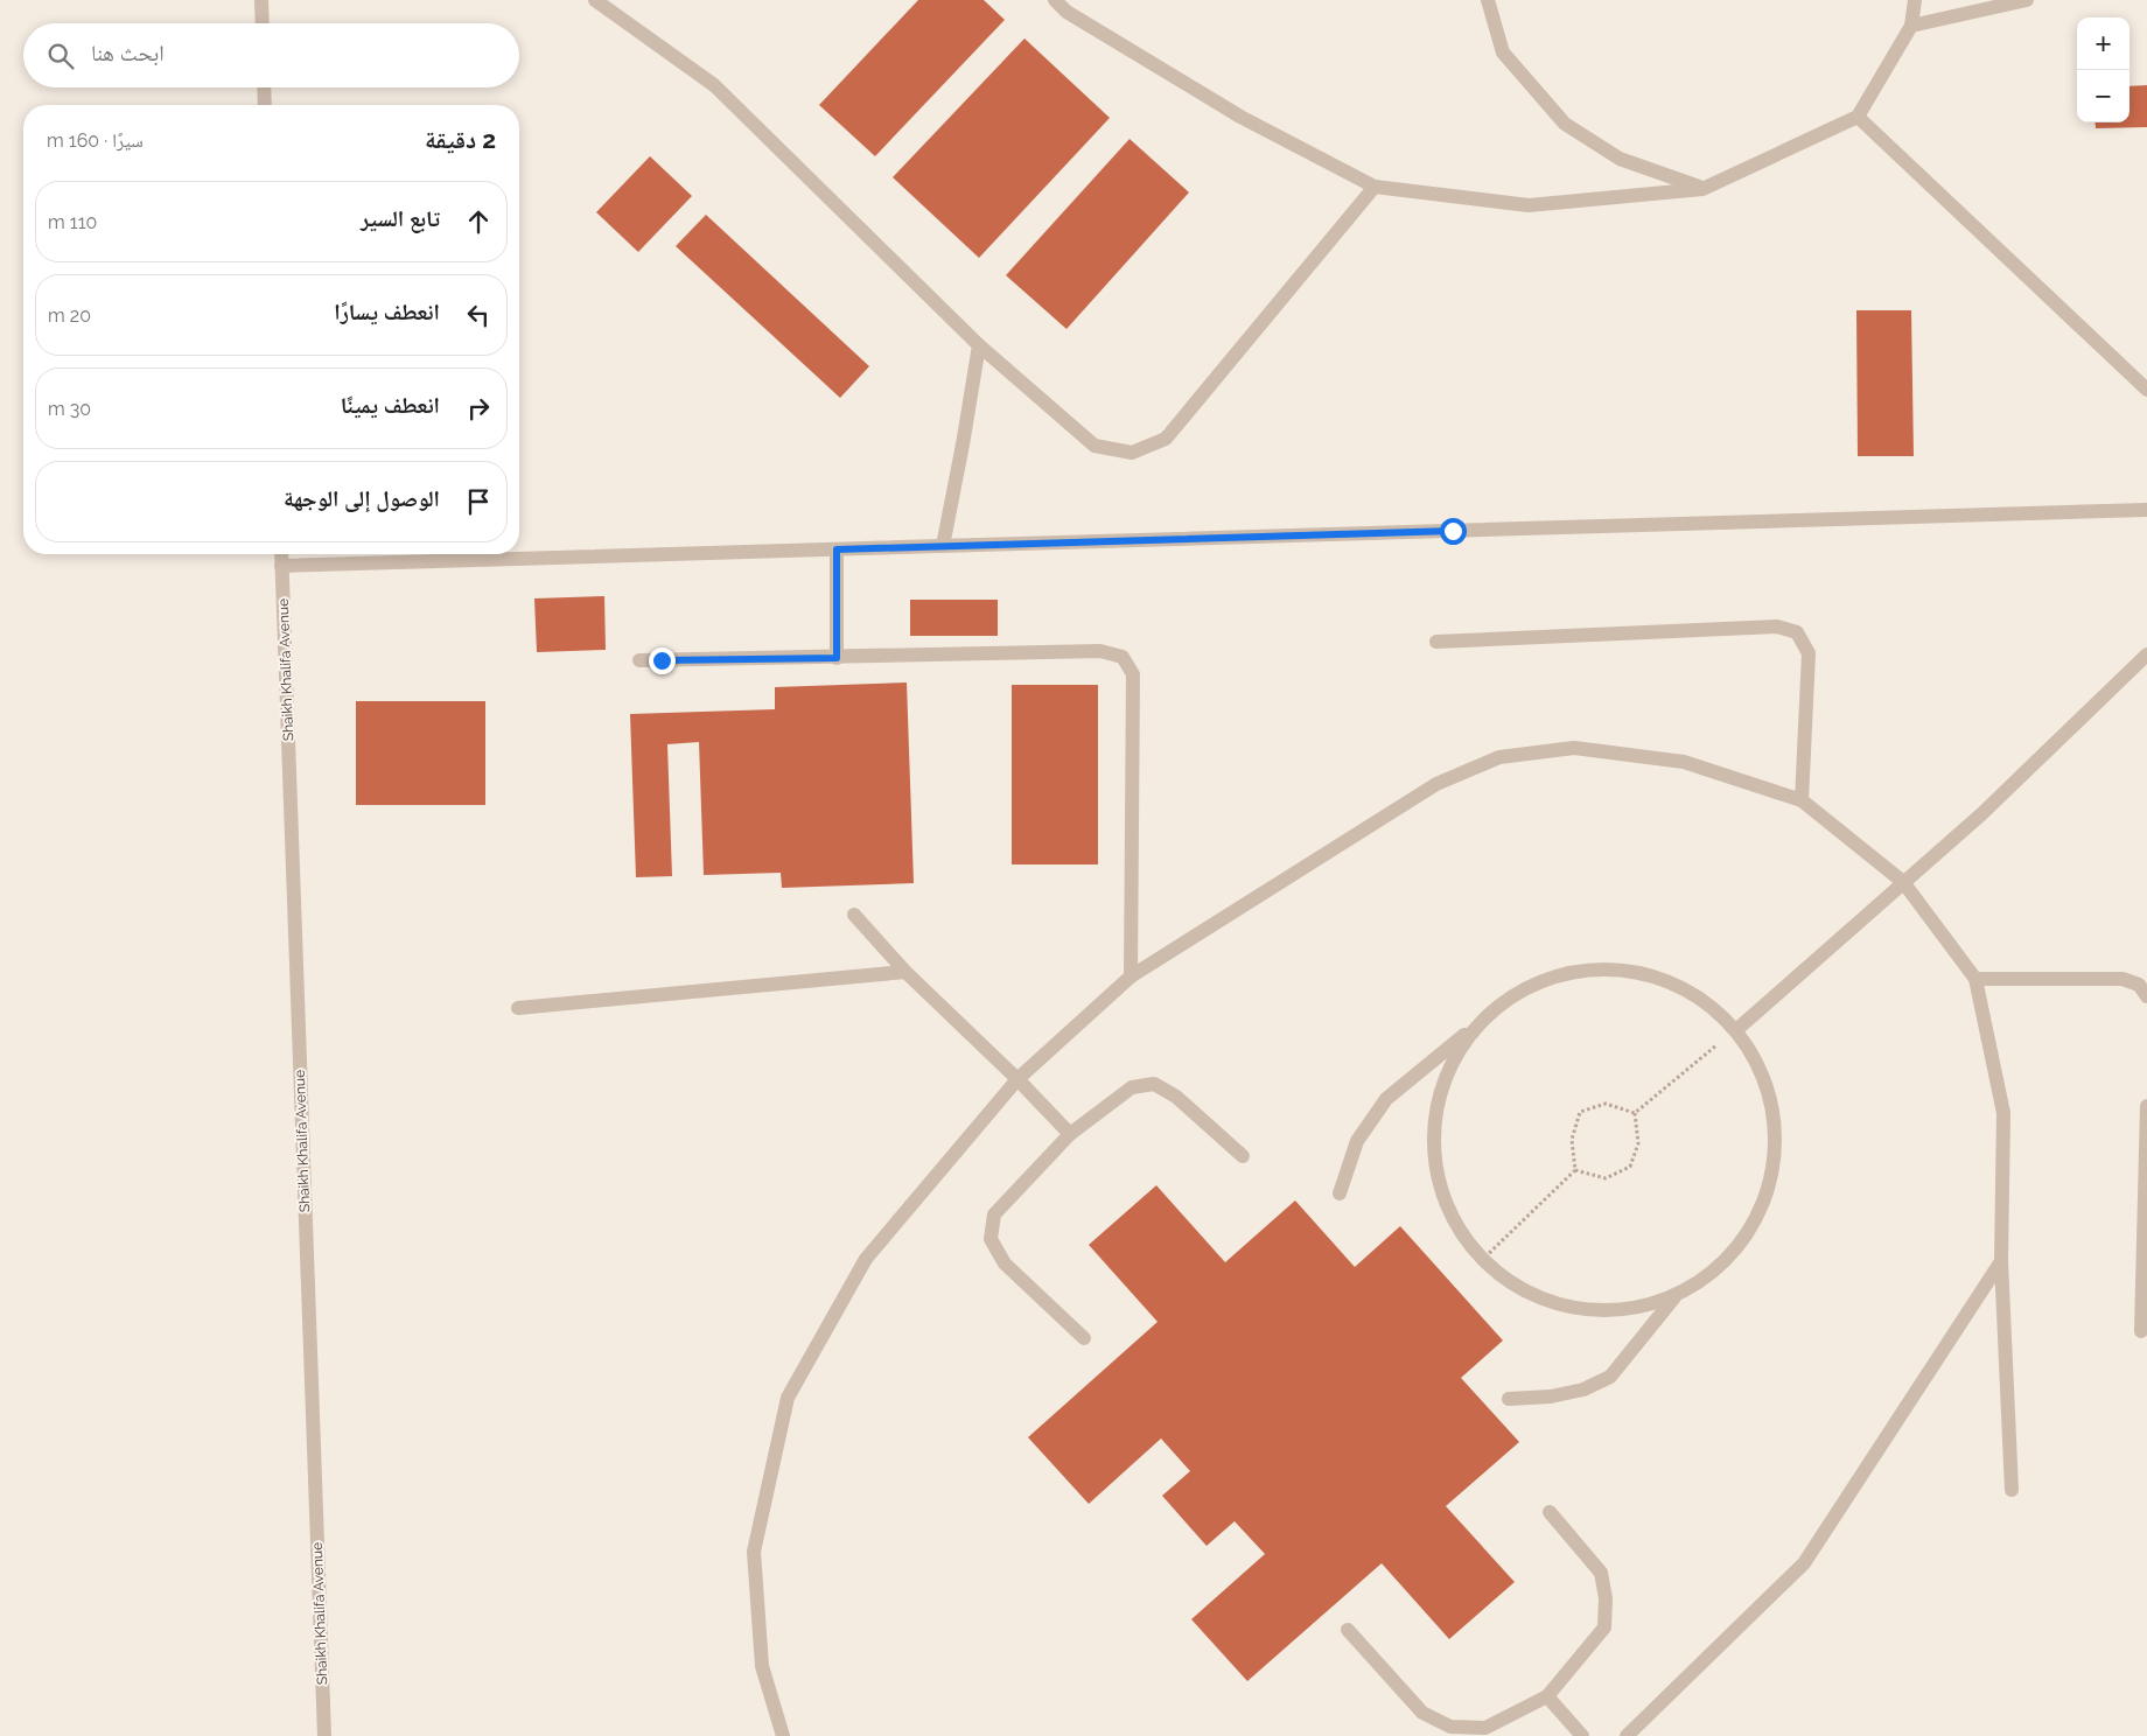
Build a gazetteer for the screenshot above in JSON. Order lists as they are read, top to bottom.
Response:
{
  "streets": {
    "street": ["Shaikh Khalifa Avenue"]
  },
  "page": {
    "map_buttons": ["+", "−"],
    "search": "ابحث هنا",
    "heading": ["2 دقيقة", "سيرًا · 160 m"],
    "list": [
      ["تابع السير", "110 m"],
      ["انعطف يسارًا", "20 m"],
      ["انعطف يمينًا", "30 m"],
      "الوصول إلى الوجهة"
    ]
  }
}
